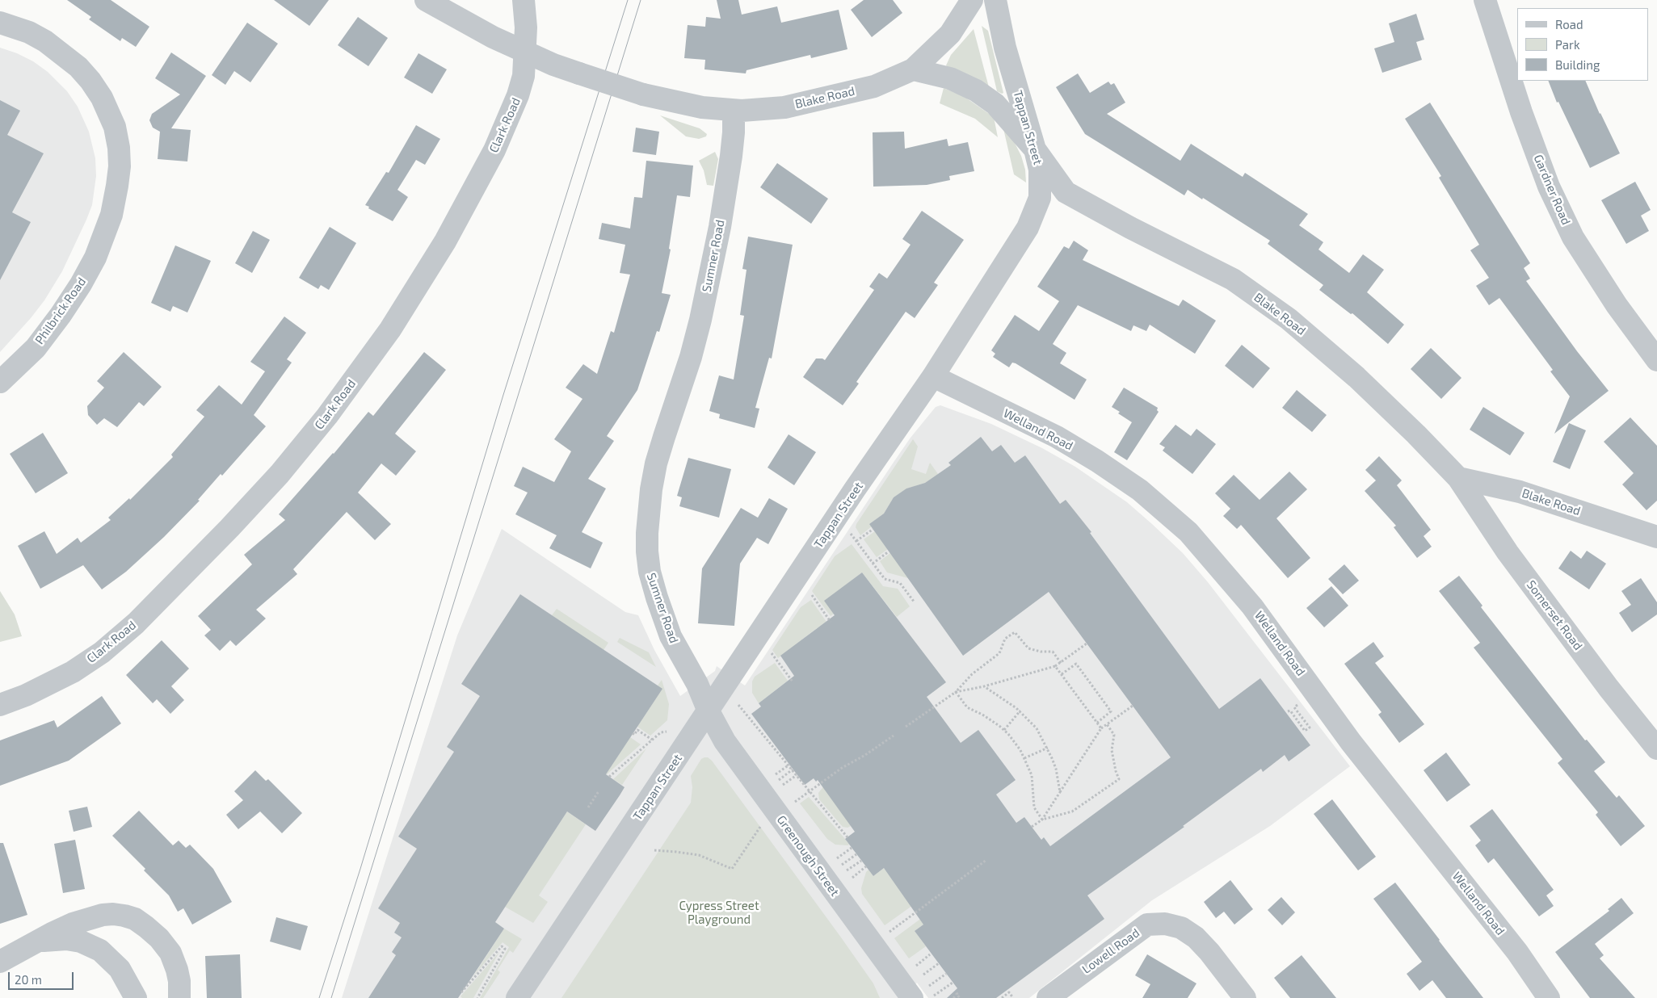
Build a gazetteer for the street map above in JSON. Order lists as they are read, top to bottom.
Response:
{
  "streets": {
    "street": [
      "Blake Road",
      "Clark Road",
      "Tappan Street",
      "Gardner Road",
      "Sumner Road",
      "Philbrick Road",
      "Welland Road",
      "Somerset Road",
      "Greenough Street",
      "Lowell Road"
    ]
  },
  "crossings": [
    ["Blake Road", "Tappan Street"],
    ["Blake Road", "Sumner Road"],
    ["Blake Road", "Somerset Road"],
    ["Tappan Street", "Sumner Road"],
    ["Tappan Street", "Welland Road"],
    ["Tappan Street", "Greenough Street"],
    ["Sumner Road", "Greenough Street"]
  ],
  "parks": ["Cypress Street Playground"],
  "legend": ["Road", "Park", "Building"],
  "scale_bar": "20 m"
}
